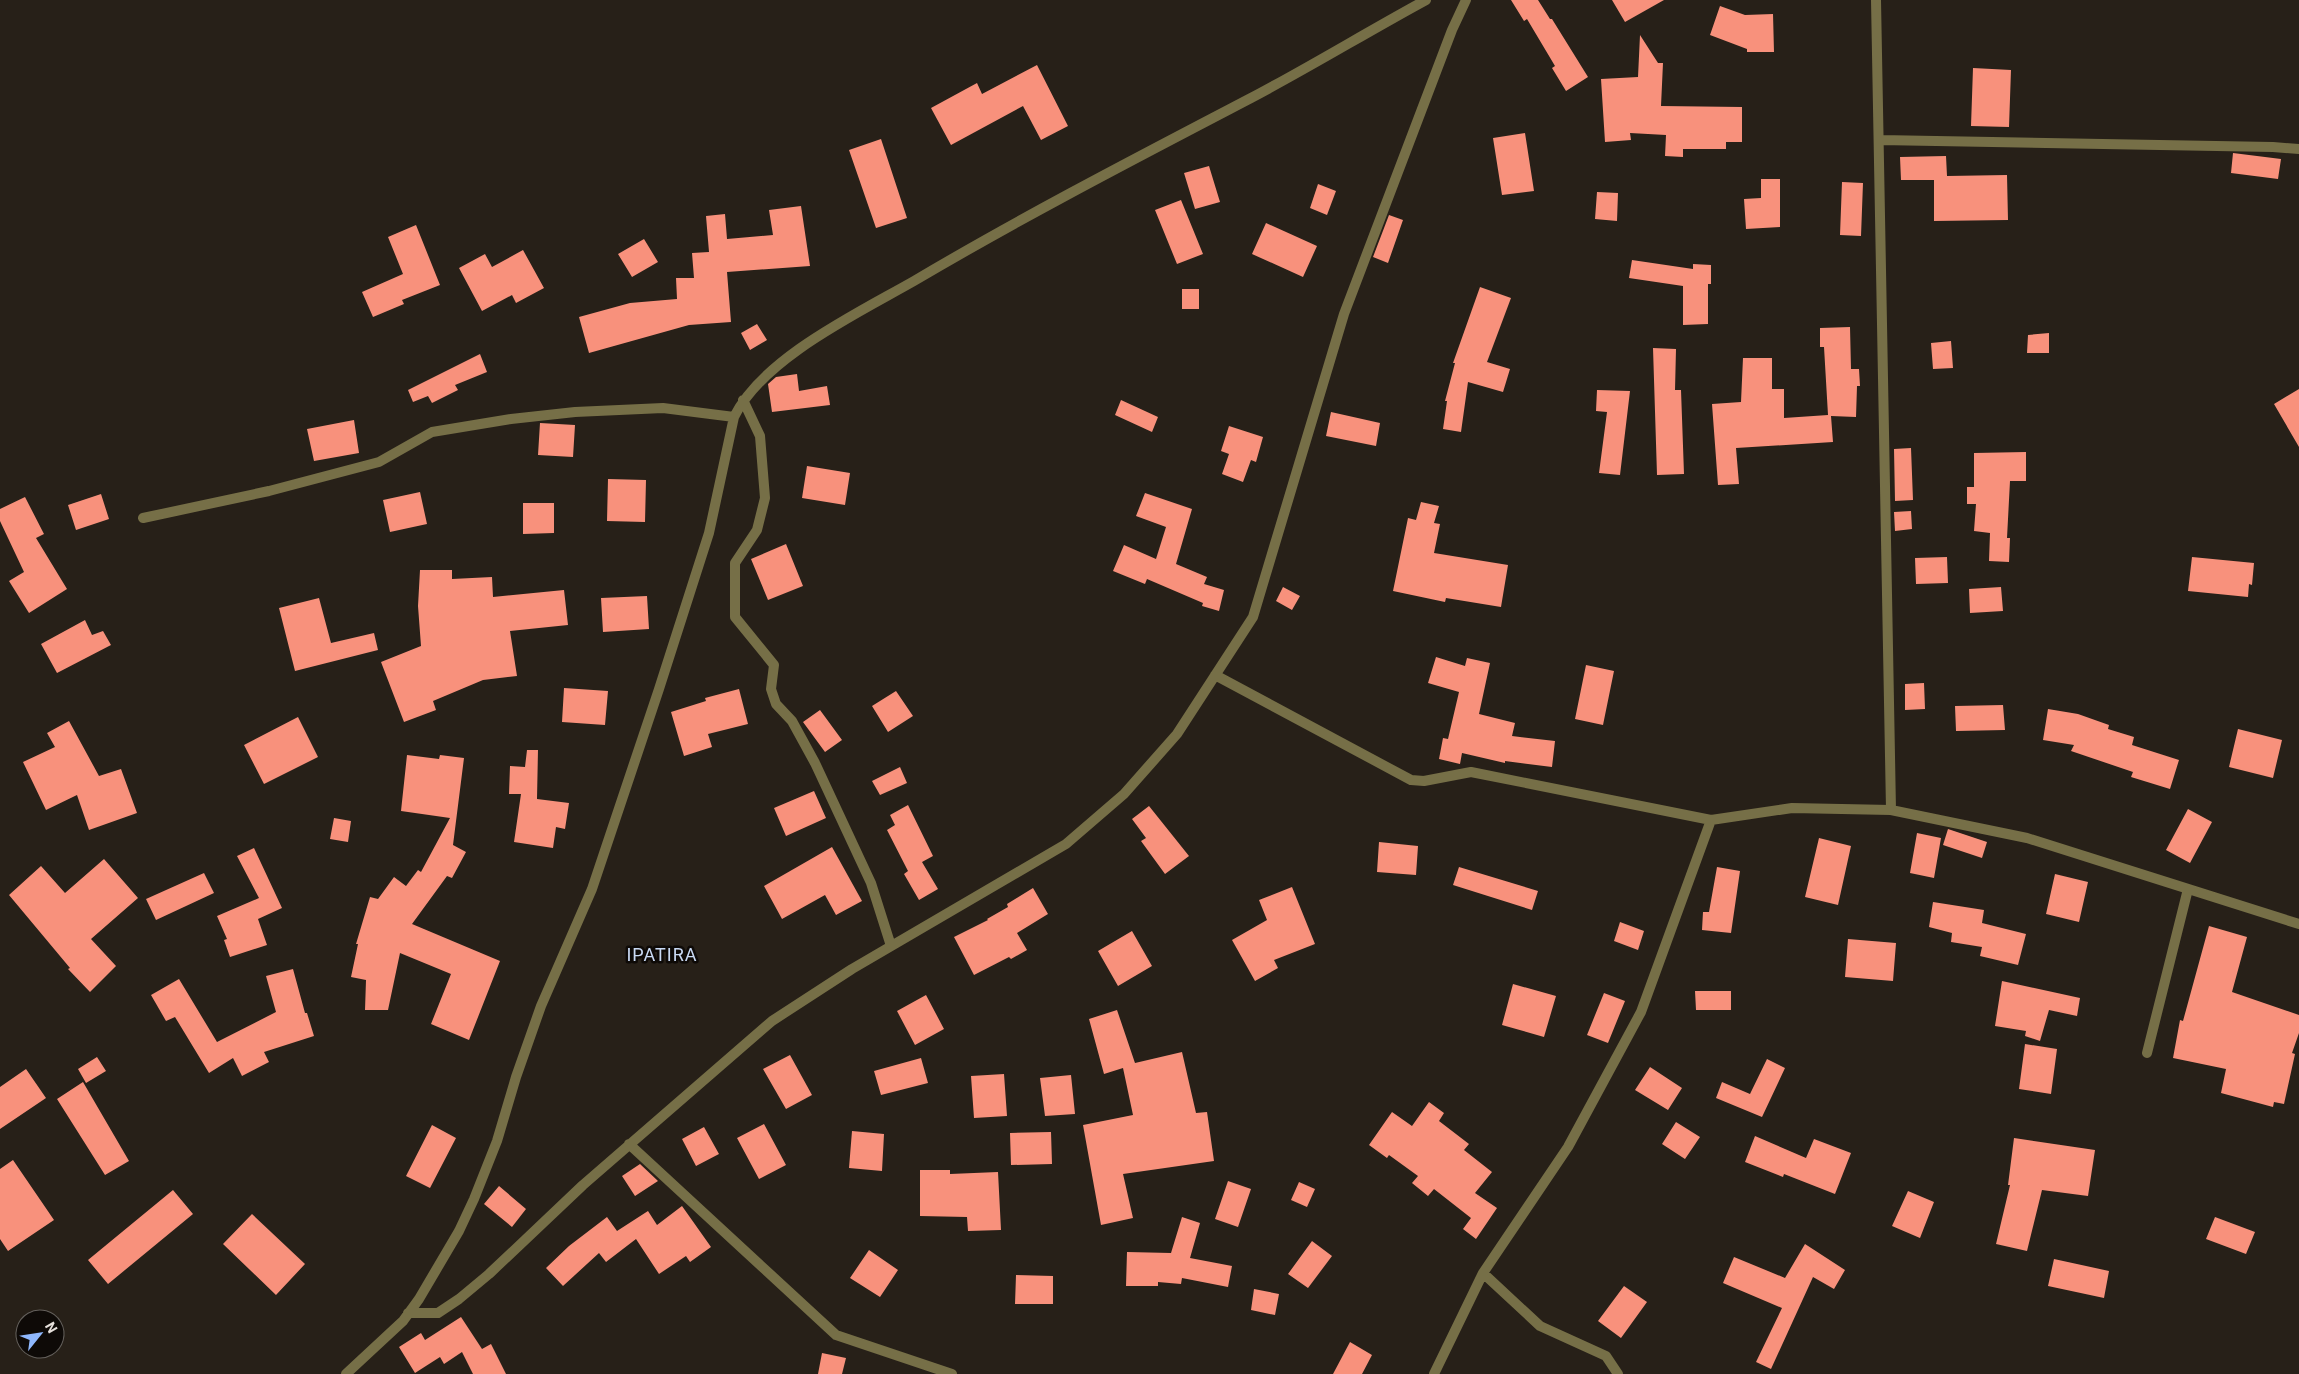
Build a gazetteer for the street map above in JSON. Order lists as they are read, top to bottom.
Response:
{
  "districts": ["IPATIRA"],
  "north": "top right"
}
